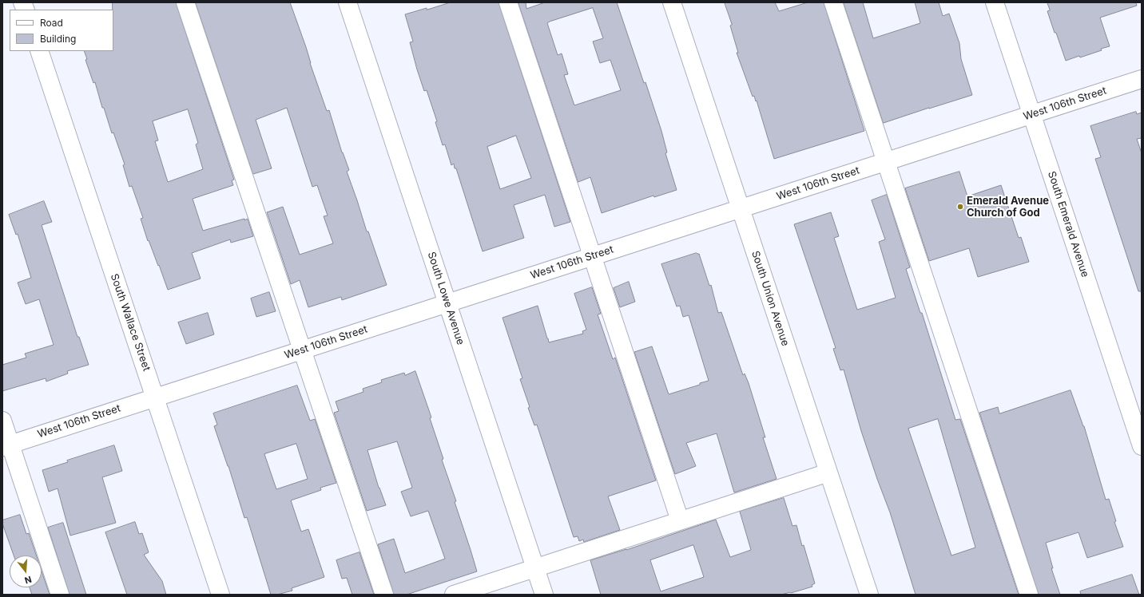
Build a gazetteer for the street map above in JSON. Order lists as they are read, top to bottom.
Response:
{
  "streets": {
    "street": [
      "West 106th Street",
      "South Emerald Avenue",
      "South Lowe Avenue",
      "South Union Avenue",
      "South Wallace Street"
    ]
  },
  "crossings": [
    ["West 106th Street", "South Emerald Avenue"],
    ["West 106th Street", "South Lowe Avenue"],
    ["West 106th Street", "South Union Avenue"],
    ["West 106th Street", "South Wallace Street"]
  ],
  "places": ["Emerald Avenue Church of God"],
  "legend": ["Road", "Building"],
  "north": "bottom"
}
